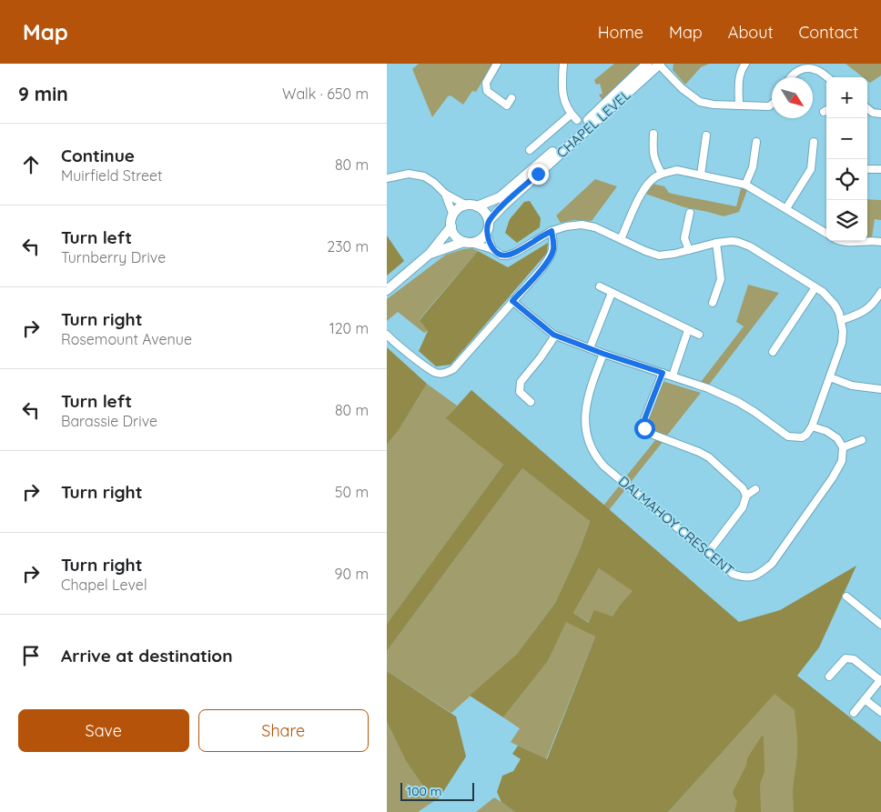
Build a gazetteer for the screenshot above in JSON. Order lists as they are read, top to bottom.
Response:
{
  "streets": {
    "main road": ["CHAPEL LEVEL"],
    "street": ["DALMAHOY CRESCENT"]
  },
  "scale_bar": "100 m",
  "north": "bottom right",
  "page": {
    "header": "Map",
    "nav": [
      "Home",
      "Map",
      "About",
      "Contact"
    ],
    "heading": ["9 min", "Walk · 650 m"],
    "map_buttons": ["+", "−"],
    "list": [
      ["Continue", "Muirfield Street", "80 m"],
      ["Turn left", "Turnberry Drive", "230 m"],
      ["Turn right", "Rosemount Avenue", "120 m"],
      ["Turn left", "Barassie Drive", "80 m"],
      ["Turn right", "50 m"],
      ["Turn right", "Chapel Level", "90 m"],
      "Arrive at destination"
    ],
    "buttons": ["Save", "Share"],
    "scale": "100 m"
  }
}
